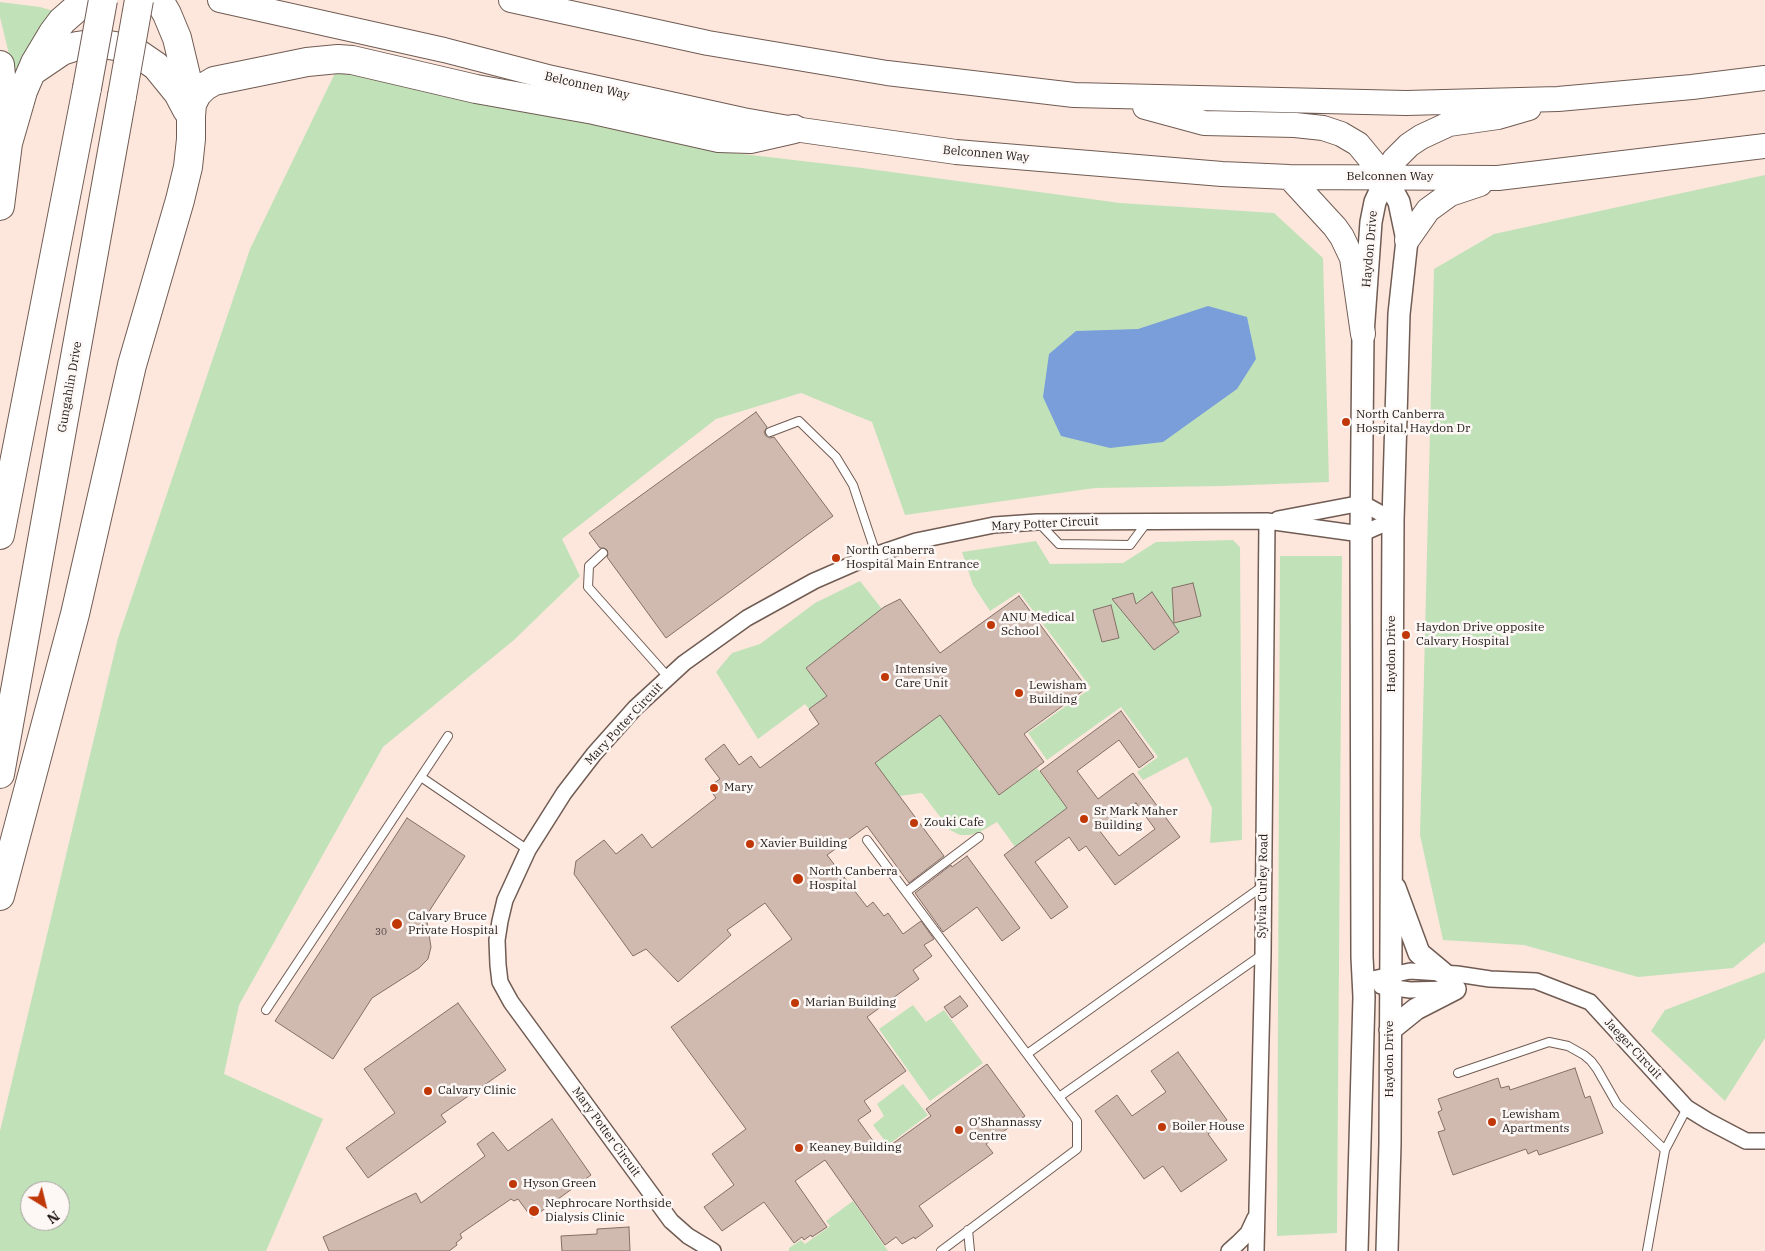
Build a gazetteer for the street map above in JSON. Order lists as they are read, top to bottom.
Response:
{
  "streets": {
    "highway": ["Gungahlin Drive"],
    "main road": ["Belconnen Way", "Haydon Drive"],
    "street": ["Mary Potter Circuit", "Sylvia Curley Road", "Jaeger Circuit"]
  },
  "crossings": [
    ["Belconnen Way", "Haydon Drive"],
    ["Haydon Drive", "Mary Potter Circuit"],
    ["Haydon Drive", "Jaeger Circuit"],
    ["Mary Potter Circuit", "Sylvia Curley Road"]
  ],
  "places": [
    "North Canberra Hospital, Haydon Dr",
    "North Canberra Hospital Main Entrance",
    "ANU Medical School",
    "Haydon Drive opposite Calvary Hospital",
    "Intensive Care Unit",
    "Lewisham Building",
    "Mary",
    "Sr Mark Maher Building",
    "Zouki Cafe",
    "Xavier Building",
    "North Canberra Hospital",
    "Calvary Bruce Private Hospital",
    "Marian Building",
    "Calvary Clinic",
    "Lewisham Apartments",
    "Boiler House",
    "O’Shannassy Centre",
    "Keaney Building",
    "Hyson Green",
    "Nephrocare Northside Dialysis Clinic"
  ],
  "house_numbers": ["30"],
  "north": "bottom right"
}
